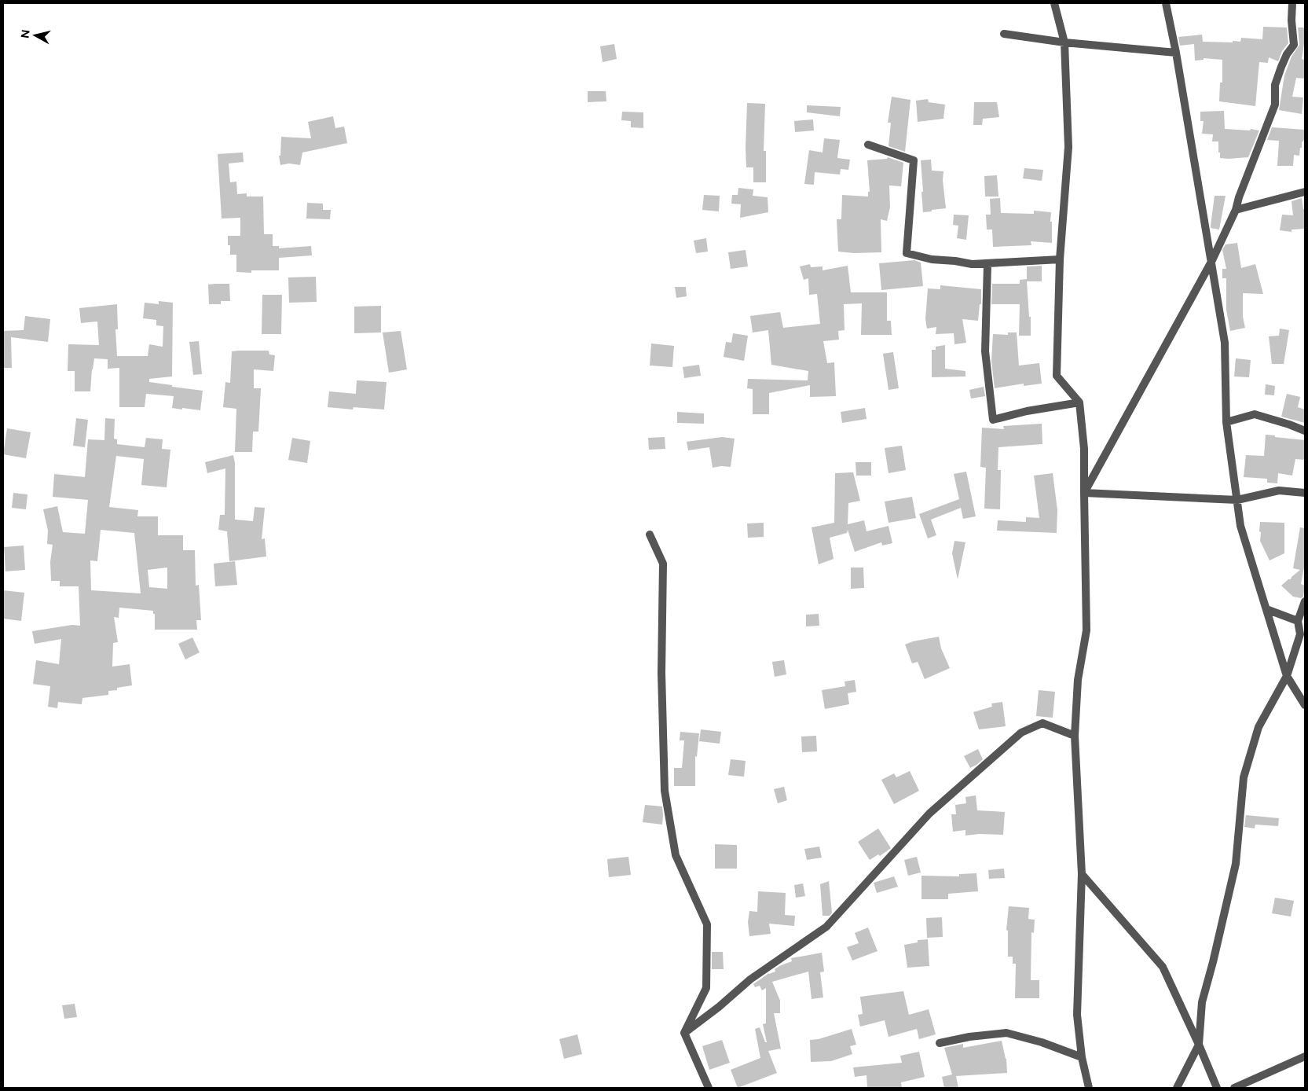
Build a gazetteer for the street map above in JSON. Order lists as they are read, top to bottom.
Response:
{
  "north": "left"
}
